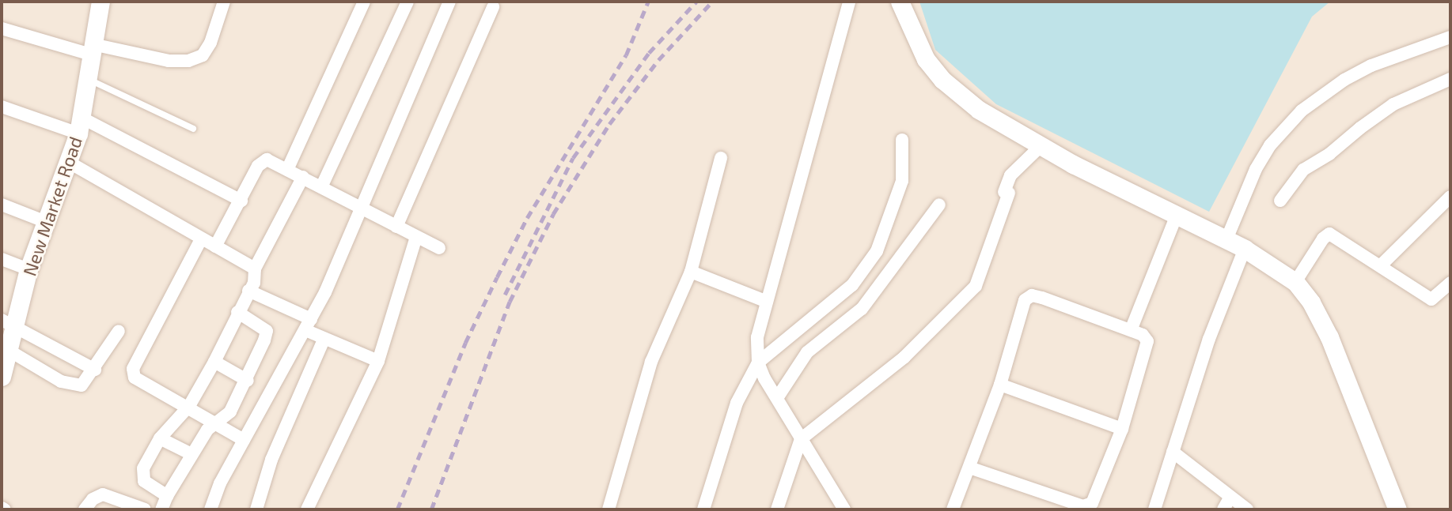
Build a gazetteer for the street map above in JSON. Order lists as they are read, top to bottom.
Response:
{
  "streets": {
    "main road": ["New Market Road"]
  }
}
